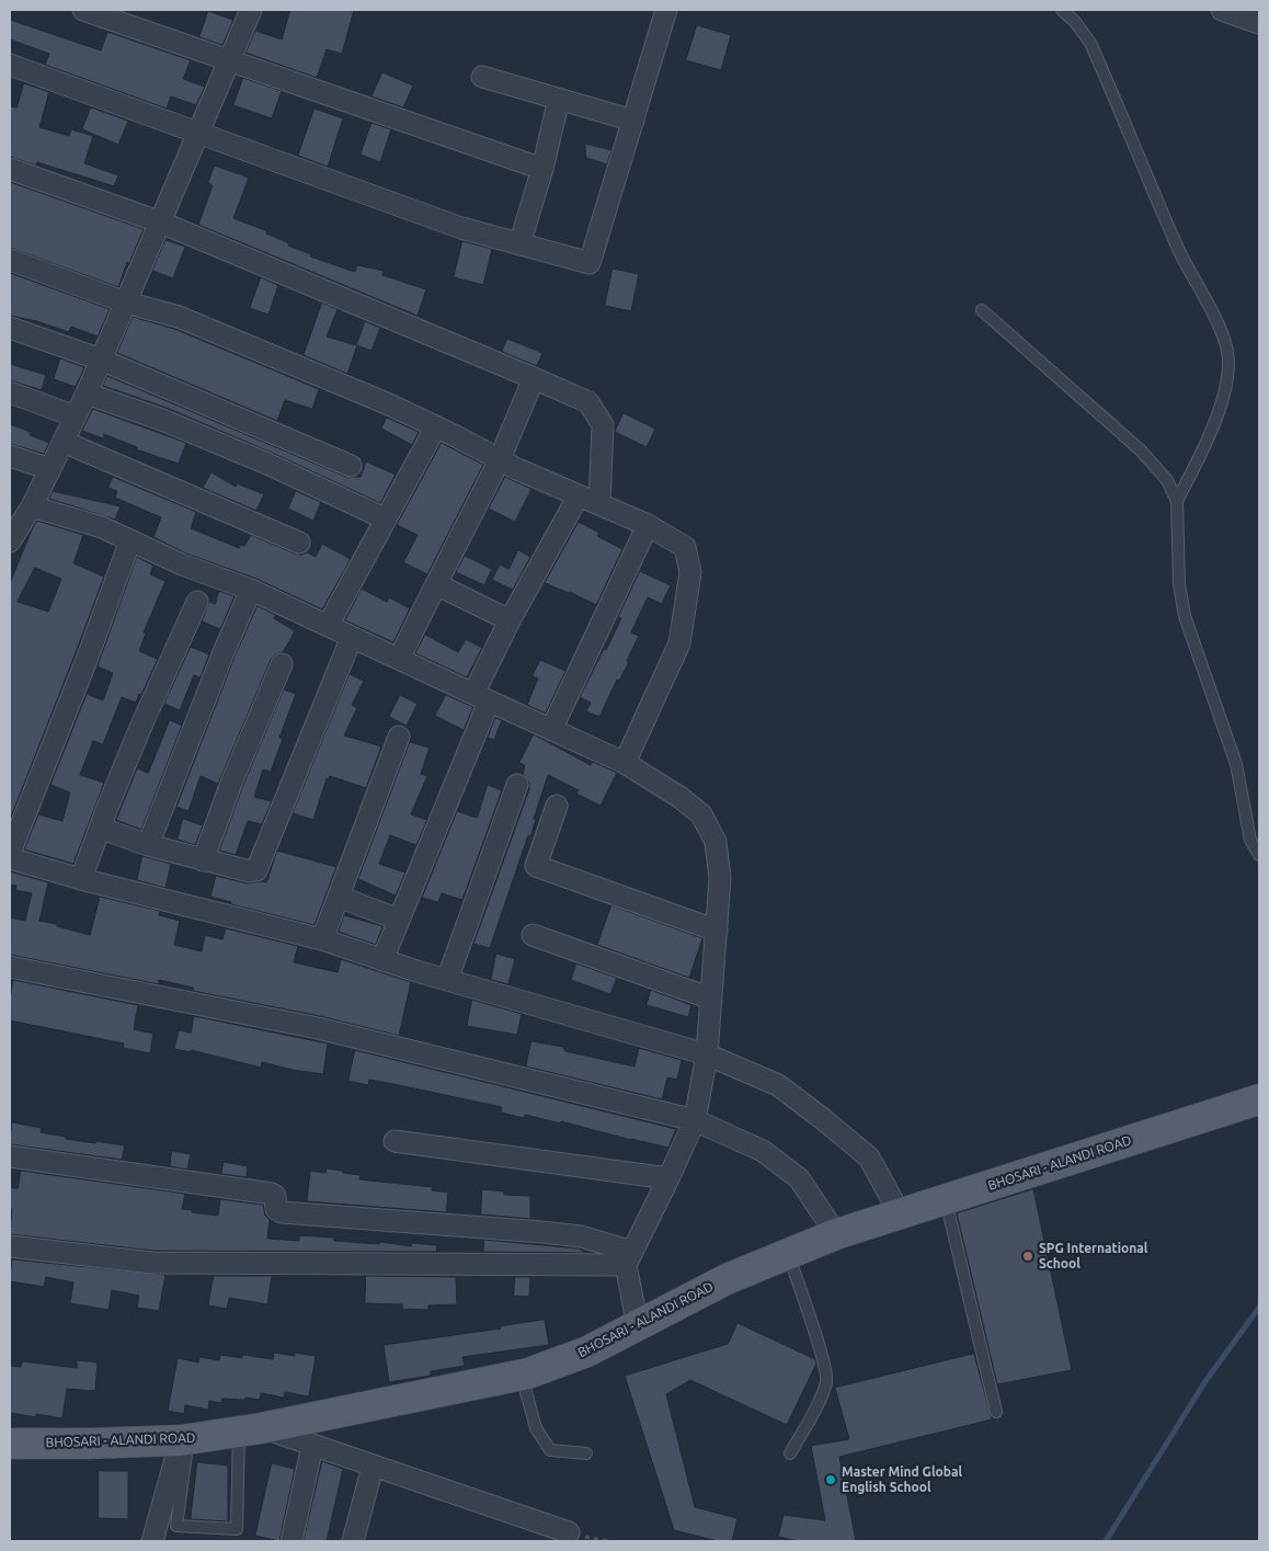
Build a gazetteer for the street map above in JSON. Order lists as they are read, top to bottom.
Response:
{
  "streets": {
    "main road": ["BHOSARI - ALANDI ROAD"]
  },
  "places": ["SPG International School", "Master Mind Global English School"]
}
